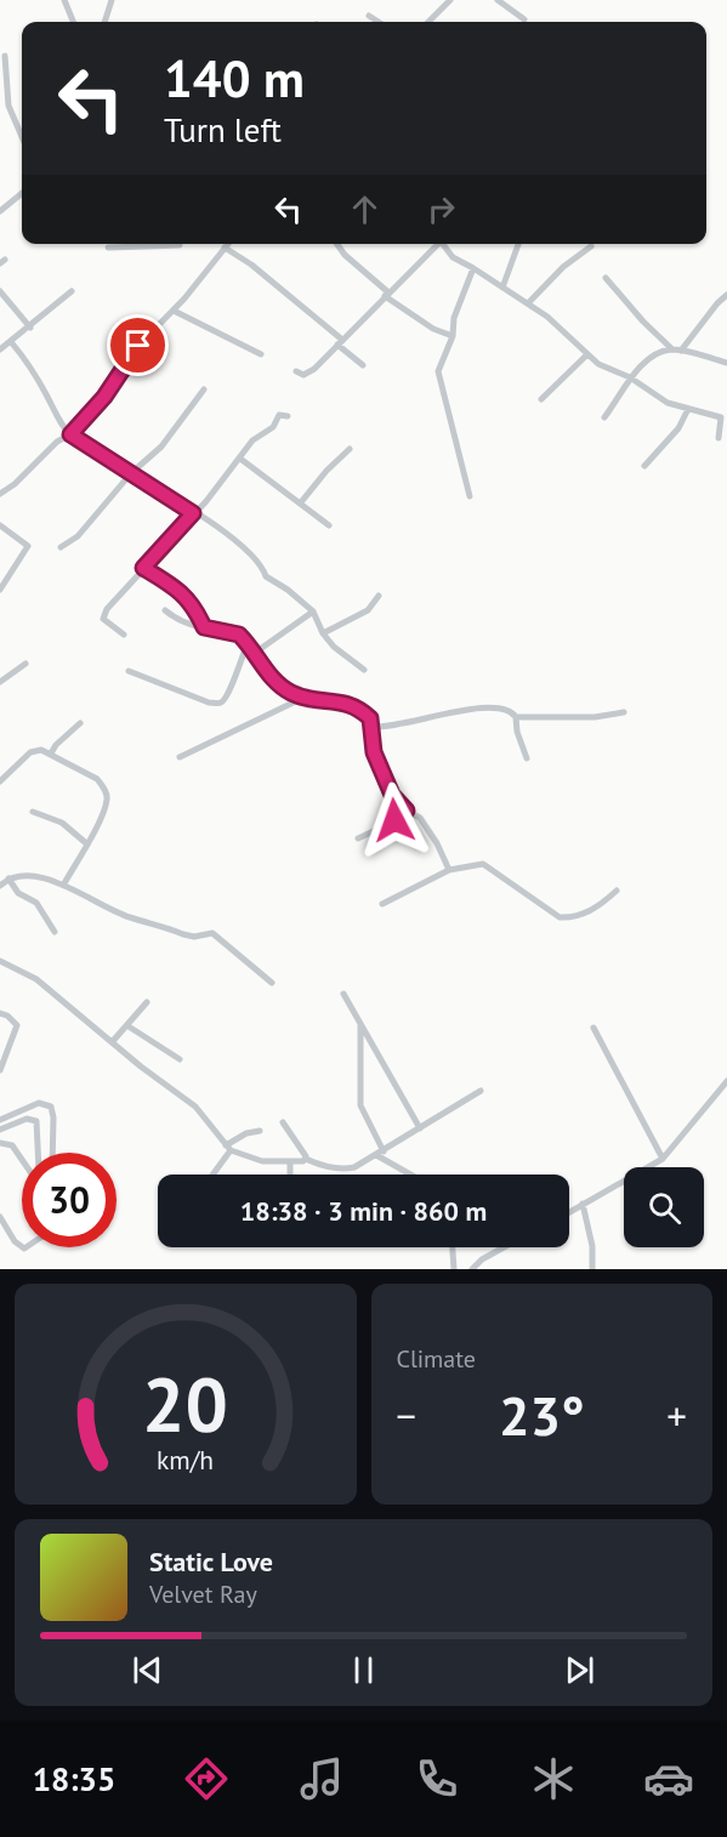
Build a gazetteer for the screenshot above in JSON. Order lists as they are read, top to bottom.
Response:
{
  "page": {
    "turn": ["140 m", "Turn left"],
    "limit": "30",
    "trip": "18:38 · 3 min · 860 m",
    "tile": "Climate",
    "heat": ["−", "23°", "+"],
    "song": ["Static Love", "Velvet Ray"],
    "tabs": "18:35",
    "gauge": ["20", "km/h"]
  }
}
